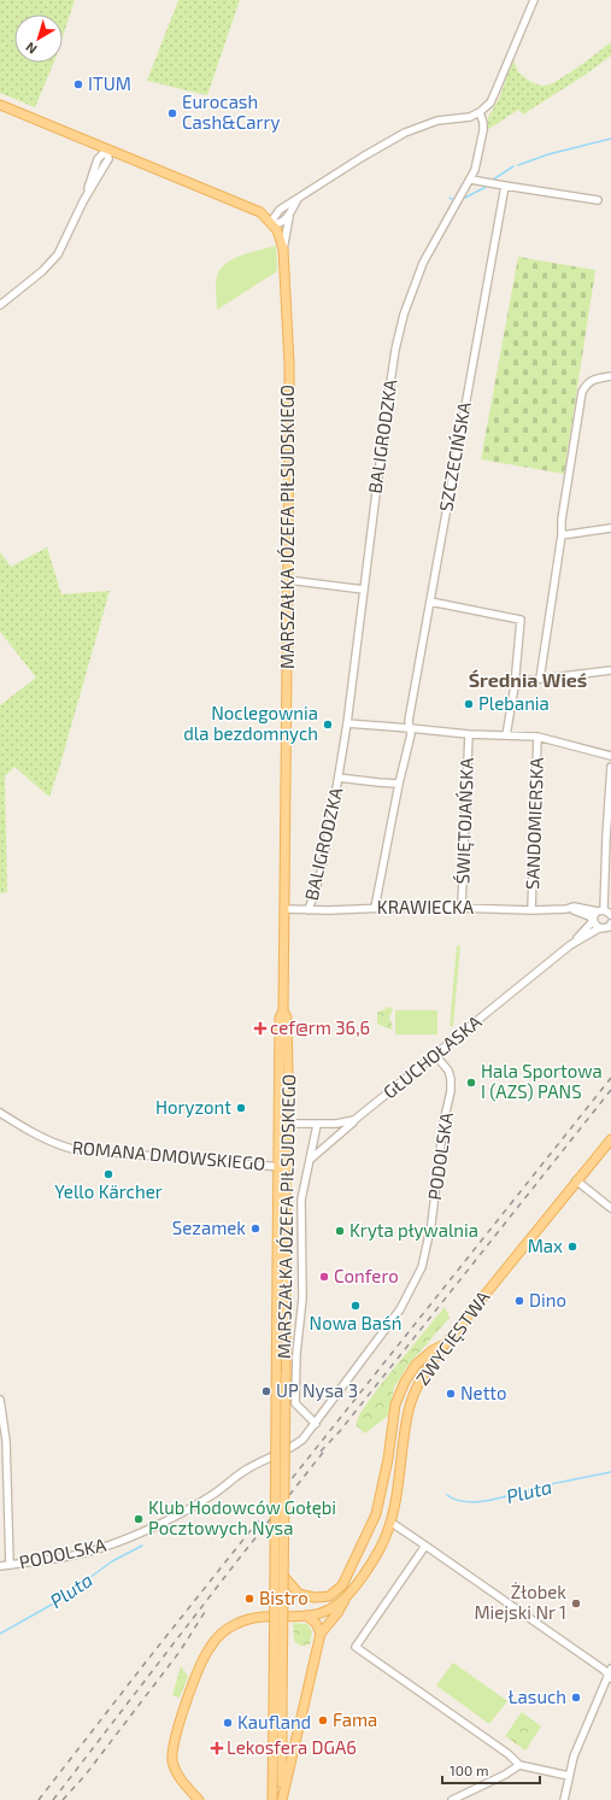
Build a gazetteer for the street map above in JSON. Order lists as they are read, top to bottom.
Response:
{
  "streets": {
    "main road": ["MARSZAŁKA JÓZEFA PIŁSUDSKIEGO", "ZWYCIĘSTWA"],
    "street": [
      "BALIGRODZKA",
      "SZCZECIŃSKA",
      "ŚWIĘTOJAŃSKA",
      "SANDOMIERSKA",
      "KRAWIECKA",
      "GŁUCHOŁASKA",
      "ROMANA DMOWSKIEGO",
      "PODOLSKA"
    ]
  },
  "crossings": [
    ["BALIGRODZKA", "SZCZECIŃSKA"],
    ["BALIGRODZKA", "KRAWIECKA"],
    ["SZCZECIŃSKA", "KRAWIECKA"],
    ["MARSZAŁKA JÓZEFA PIŁSUDSKIEGO", "KRAWIECKA"],
    ["MARSZAŁKA JÓZEFA PIŁSUDSKIEGO", "GŁUCHOŁASKA"],
    ["MARSZAŁKA JÓZEFA PIŁSUDSKIEGO", "ROMANA DMOWSKIEGO"],
    ["MARSZAŁKA JÓZEFA PIŁSUDSKIEGO", "PODOLSKA"],
    ["ŚWIĘTOJAŃSKA", "KRAWIECKA"],
    ["SANDOMIERSKA", "KRAWIECKA"],
    ["KRAWIECKA", "GŁUCHOŁASKA"],
    ["GŁUCHOŁASKA", "PODOLSKA"]
  ],
  "districts": ["Średnia Wieś"],
  "water": ["Pluta"],
  "places": {
    "other": [
      "ITUM",
      "Eurocash Cash&Carry",
      "Plebania",
      "Noclegownia dla bezdomnych",
      "Hala Sportowa I (AZS) PANS",
      "Horyzont",
      "Yello Kärcher",
      "Sezamek",
      "Kryta pływalnia",
      "Max",
      "Confero",
      "Dino",
      "Nowa Baśń",
      "UP Nysa 3",
      "Netto",
      "Klub Hodowców Gołębi Pocztowych Nysa",
      "Bistro",
      "Żłobek Miejski Nr 1",
      "Łasuch",
      "Fama",
      "Kaufland"
    ],
    "health": ["cef@rm 36,6", "Lekosfera DGA6"]
  },
  "scale_bar": "100 m",
  "north": "bottom left"
}
